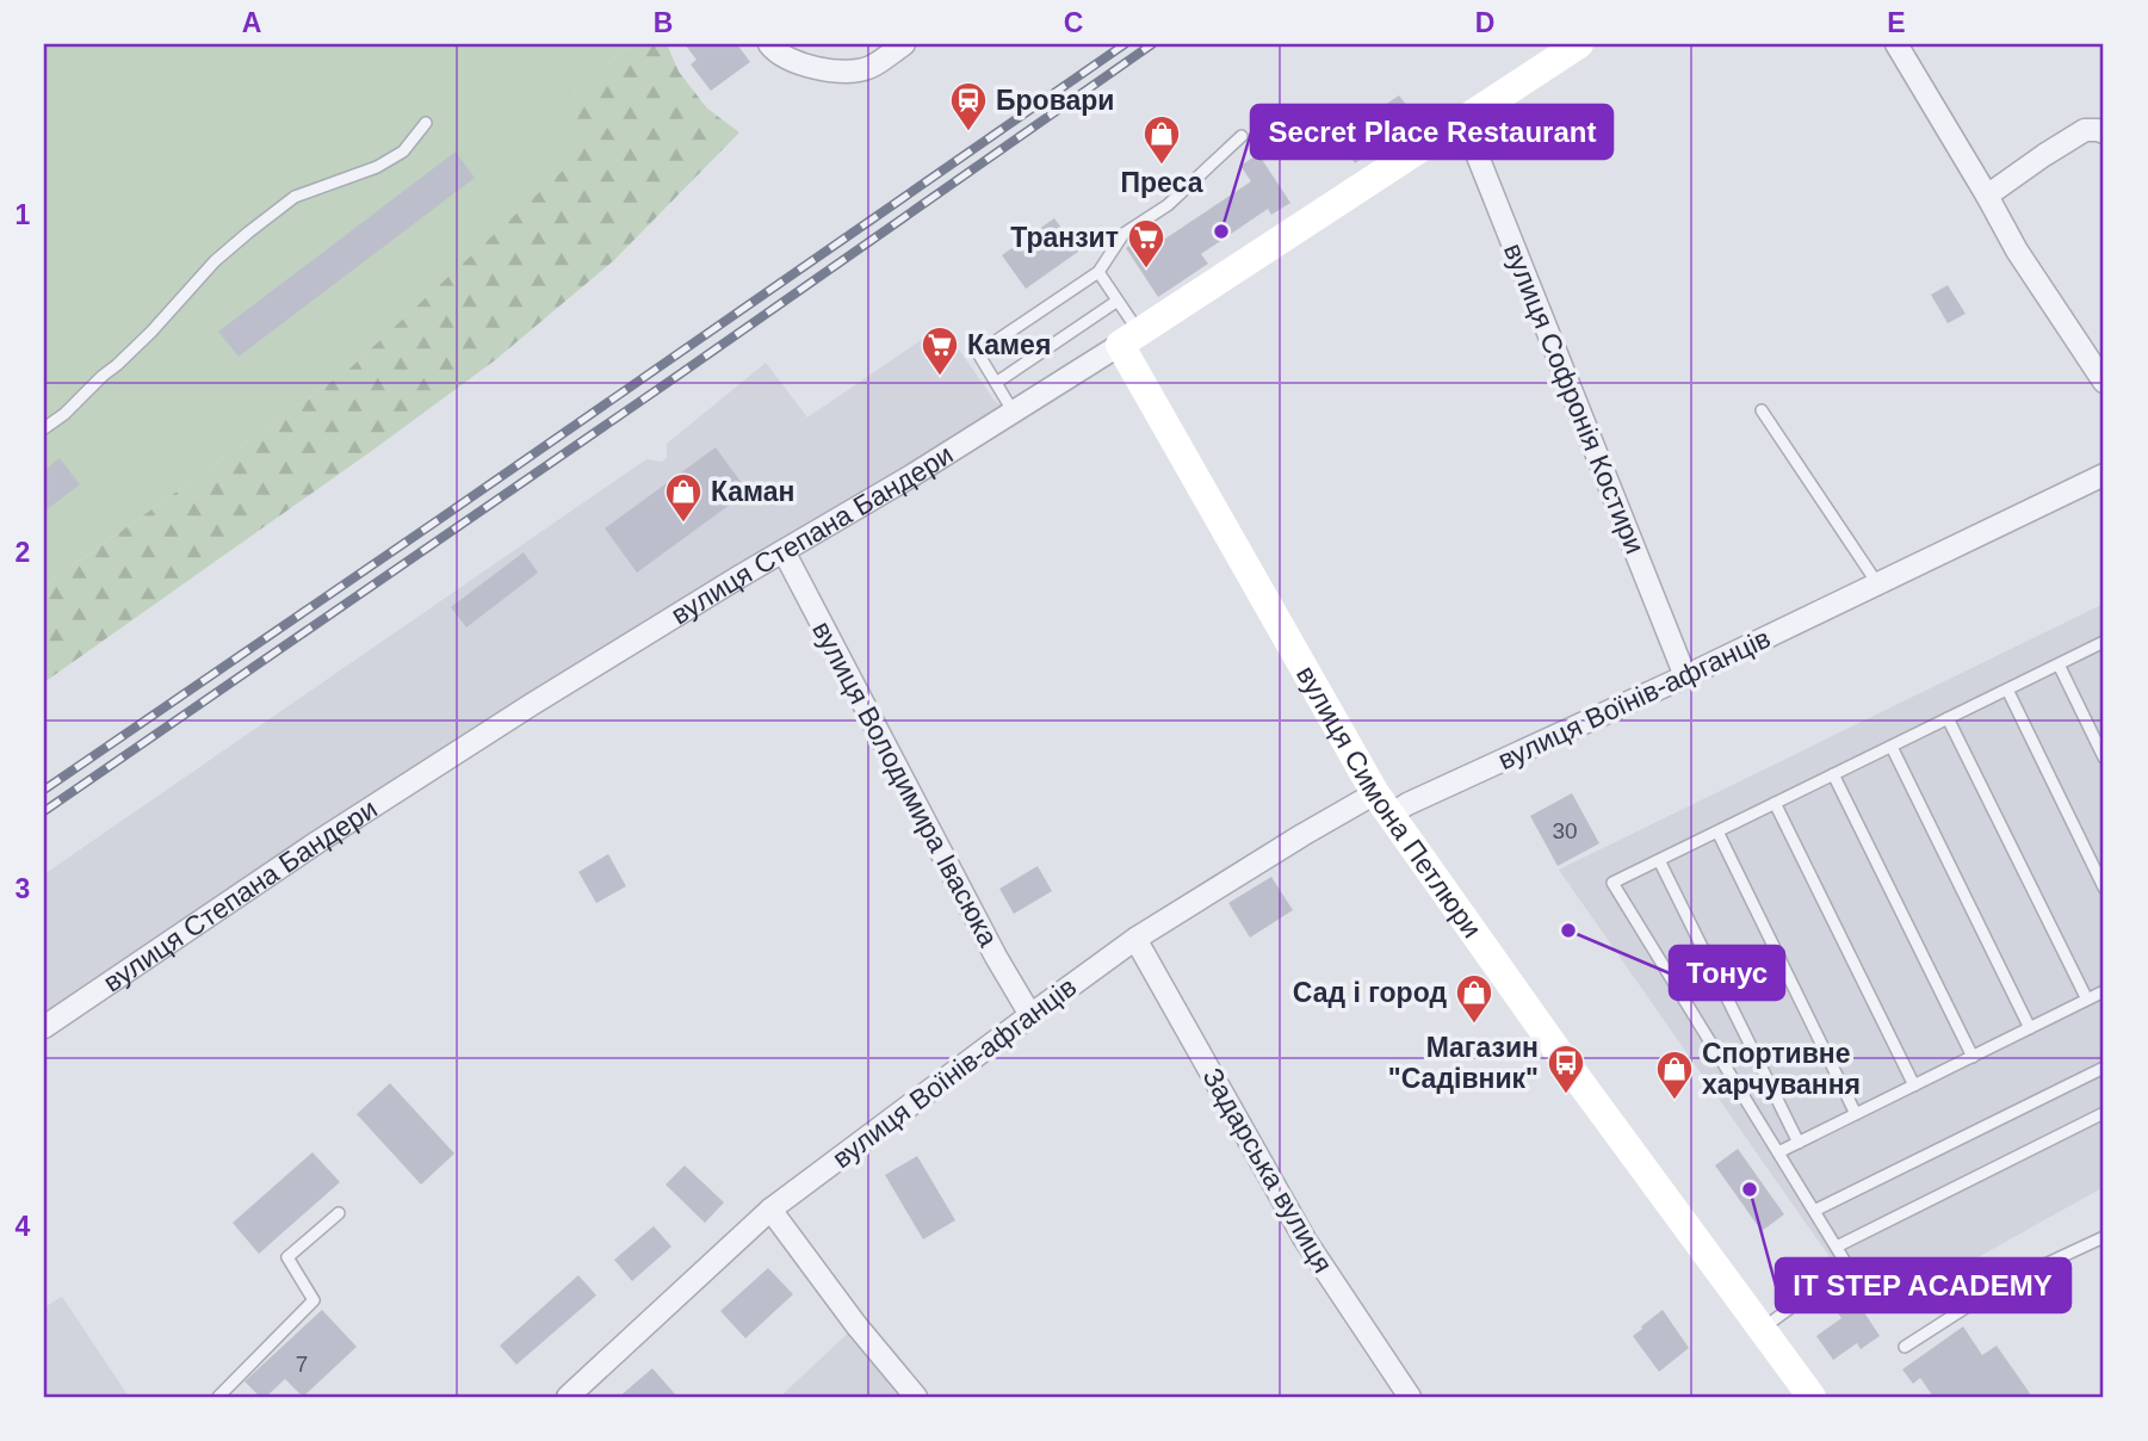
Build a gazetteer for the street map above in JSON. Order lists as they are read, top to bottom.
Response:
{
  "streets": {
    "street": [
      "вулиця Софронія Костири",
      "вулиця Степана Бандери",
      "вулиця Воїнів-афганців",
      "вулиця Володимира Івасюка",
      "вулиця Симона Петлюри",
      "Задарська вулиця"
    ]
  },
  "crossings": [
    ["вулиця Софронія Костири", "вулиця Степана Бандери"],
    ["вулиця Софронія Костири", "вулиця Воїнів-афганців"],
    ["вулиця Степана Бандери", "вулиця Володимира Івасюка"],
    ["вулиця Степана Бандери", "вулиця Симона Петлюри"],
    ["вулиця Воїнів-афганців", "вулиця Володимира Івасюка"],
    ["вулиця Воїнів-афганців", "вулиця Симона Петлюри"],
    ["вулиця Воїнів-афганців", "Задарська вулиця"]
  ],
  "places": {
    "station": ["Бровари"],
    "shop": [
      "Преса",
      "Каман",
      "Сад і город",
      "Спортивне харчування"
    ],
    "other": ["Secret Place Restaurant", "Тонус", "IT STEP ACADEMY"],
    "supermarket": ["Транзит", "Камея"],
    "bus stop": ["Магазин \"Садівник\""]
  },
  "house_numbers": ["30", "7"],
  "grid": {
    "columns": [
      "A",
      "B",
      "C",
      "D",
      "E"
    ],
    "rows": [
      "1",
      "2",
      "3",
      "4"
    ]
  }
}
